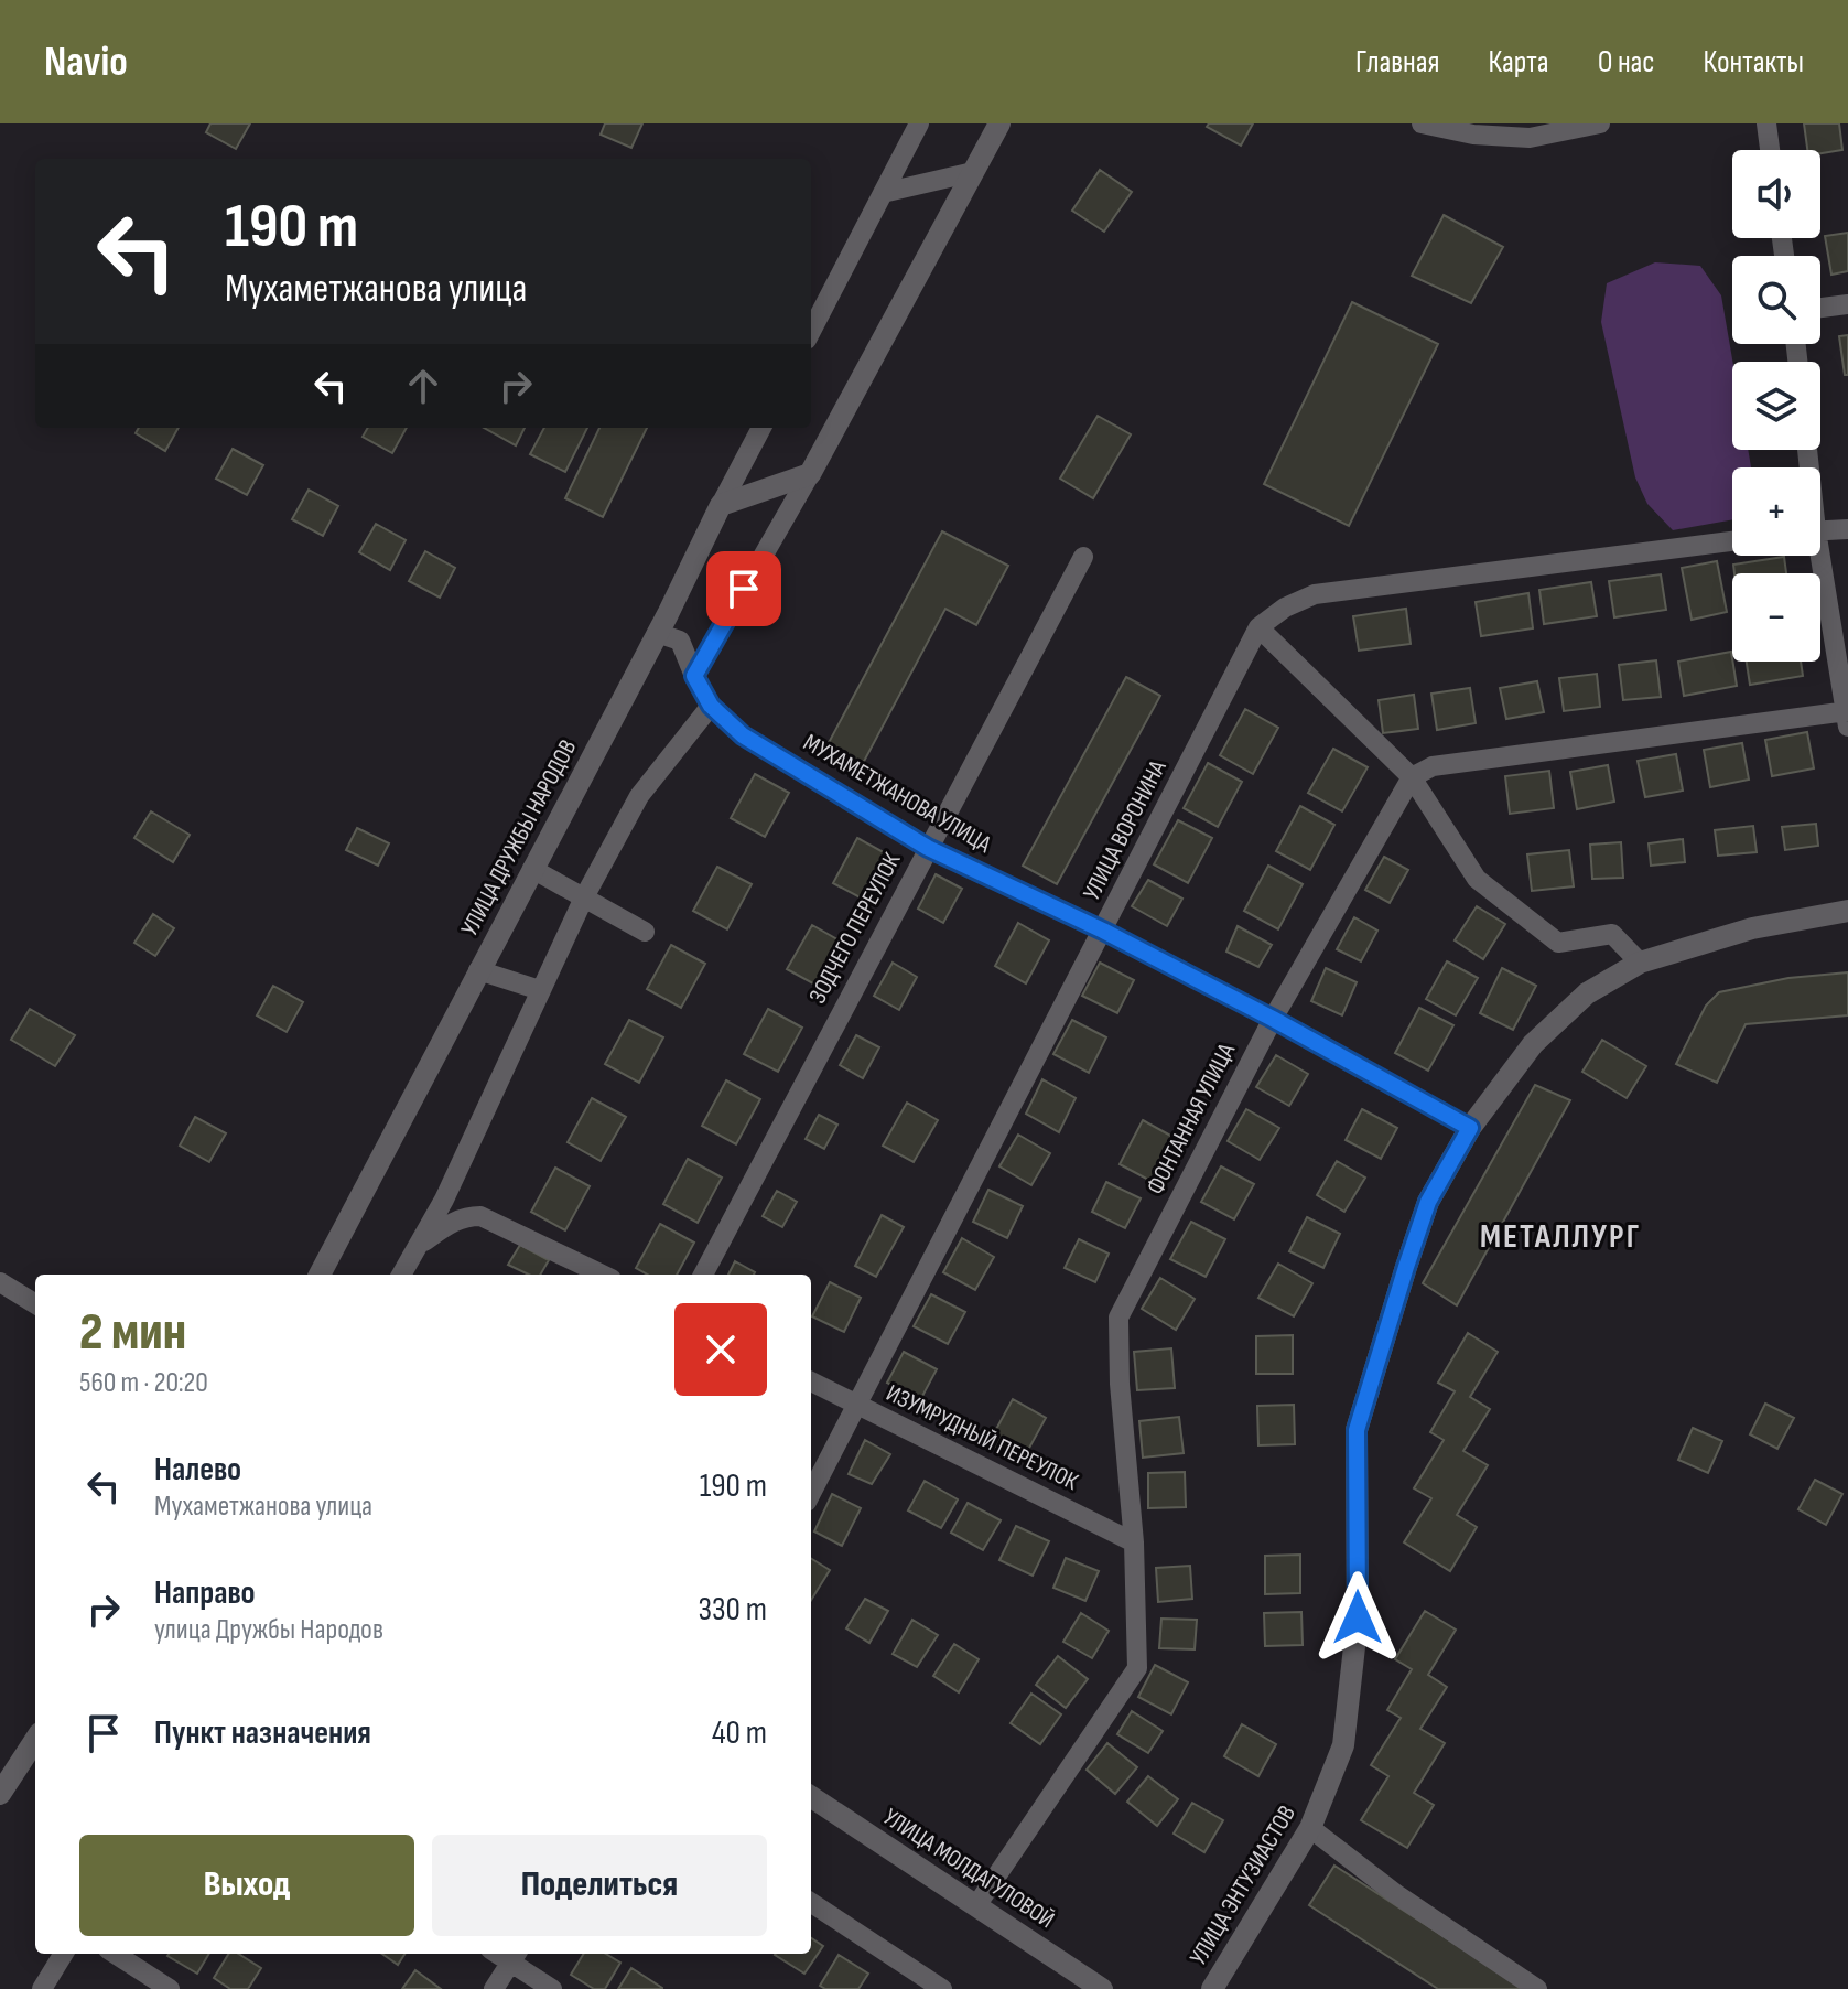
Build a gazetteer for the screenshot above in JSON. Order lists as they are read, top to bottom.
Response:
{
  "streets": {
    "street": [
      "МУХАМЕТЖАНОВА УЛИЦА",
      "УЛИЦА ВОРОНИНА",
      "УЛИЦА ДРУЖБЫ НАРОДОВ",
      "ЗОДЧЕГО ПЕРЕУЛОК",
      "ФОНТАННАЯ УЛИЦА",
      "ИЗУМРУДНЫЙ ПЕРЕУЛОК",
      "УЛИЦА МОЛДАГУЛОВОЙ",
      "УЛИЦА ЭНТУЗИАСТОВ"
    ]
  },
  "crossings": [
    ["МУХАМЕТЖАНОВА УЛИЦА", "УЛИЦА ВОРОНИНА"],
    ["МУХАМЕТЖАНОВА УЛИЦА", "УЛИЦА ДРУЖБЫ НАРОДОВ"],
    ["МУХАМЕТЖАНОВА УЛИЦА", "ЗОДЧЕГО ПЕРЕУЛОК"],
    ["МУХАМЕТЖАНОВА УЛИЦА", "ФОНТАННАЯ УЛИЦА"],
    ["МУХАМЕТЖАНОВА УЛИЦА", "УЛИЦА ЭНТУЗИАСТОВ"],
    ["УЛИЦА ВОРОНИНА", "ИЗУМРУДНЫЙ ПЕРЕУЛОК"],
    ["ФОНТАННАЯ УЛИЦА", "ИЗУМРУДНЫЙ ПЕРЕУЛОК"],
    ["ФОНТАННАЯ УЛИЦА", "УЛИЦА МОЛДАГУЛОВОЙ"]
  ],
  "districts": ["МЕТАЛЛУРГ"],
  "page": {
    "header": "Navio",
    "nav": [
      "Главная",
      "Карта",
      "О нас",
      "Контакты"
    ],
    "map_buttons": ["+", "−"],
    "turn": ["190 m", "Мухаметжанова улица"],
    "heading": ["2 мин", "560 m · 20:20"],
    "list": [
      {
        "name": "Налево",
        "note": "Мухаметжанова улица",
        "value": "190 m"
      },
      {
        "name": "Направо",
        "note": "улица Дружбы Народов",
        "value": "330 m"
      },
      {
        "name": "Пункт назначения",
        "value": "40 m"
      }
    ],
    "buttons": ["Выход", "Поделиться"]
  }
}
